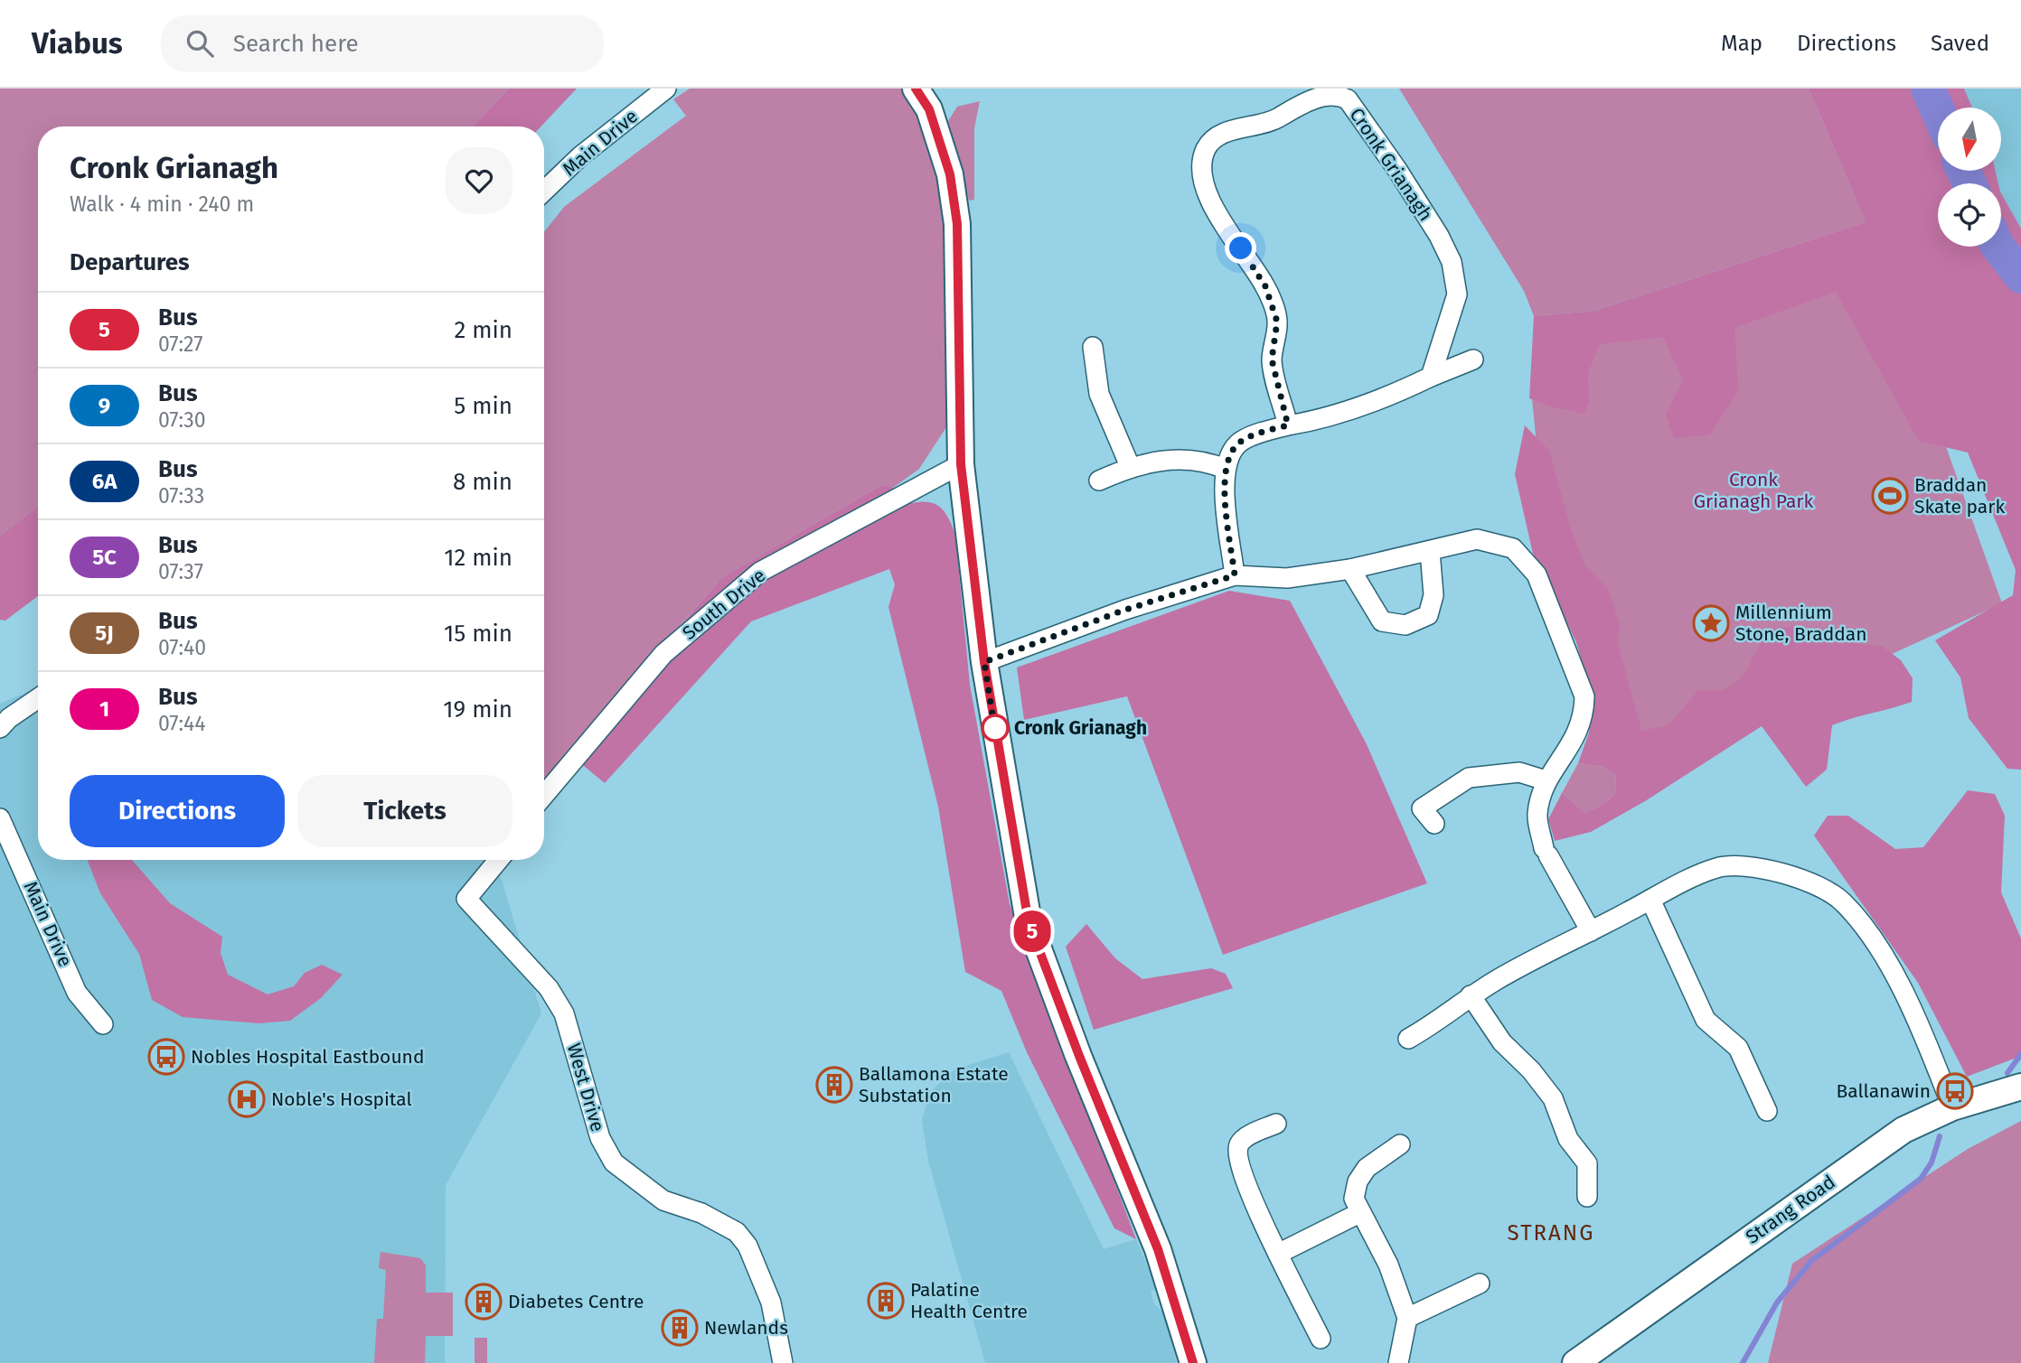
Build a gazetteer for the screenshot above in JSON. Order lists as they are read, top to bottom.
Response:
{
  "streets": {
    "main road": ["Strang Road"],
    "street": [
      "Main Drive",
      "Cronk Grianagh",
      "South Drive",
      "West Drive"
    ]
  },
  "districts": ["STRANG"],
  "parks": ["Cronk Grianagh Park"],
  "places": {
    "sports": ["Braddan Skate park"],
    "place": ["Millennium Stone, Braddan"],
    "other": ["Cronk Grianagh"],
    "bus stop": ["Nobles Hospital Eastbound", "Ballanawin"],
    "building": [
      "Ballamona Estate Substation",
      "Palatine Health Centre",
      "Diabetes Centre",
      "Newlands"
    ],
    "hospital": ["Noble's Hospital"]
  },
  "lines": ["bus line 5"],
  "north": "bottom",
  "page": {
    "header": "Viabus",
    "search": "Search here",
    "nav": ["Map", "Directions", "Saved"],
    "on_map": "5",
    "heading": [
      ["Cronk Grianagh", "Walk · 4 min · 240 m"],
      "Departures"
    ],
    "list": [
      {
        "mark": "5",
        "name": "Bus",
        "note": "07:27",
        "value": "2 min"
      },
      {
        "mark": "9",
        "name": "Bus",
        "note": "07:30",
        "value": "5 min"
      },
      {
        "mark": "6A",
        "name": "Bus",
        "note": "07:33",
        "value": "8 min"
      },
      {
        "mark": "5C",
        "name": "Bus",
        "note": "07:37",
        "value": "12 min"
      },
      {
        "mark": "5J",
        "name": "Bus",
        "note": "07:40",
        "value": "15 min"
      },
      {
        "mark": "1",
        "name": "Bus",
        "note": "07:44",
        "value": "19 min"
      }
    ],
    "buttons": ["Directions", "Tickets"]
  }
}
